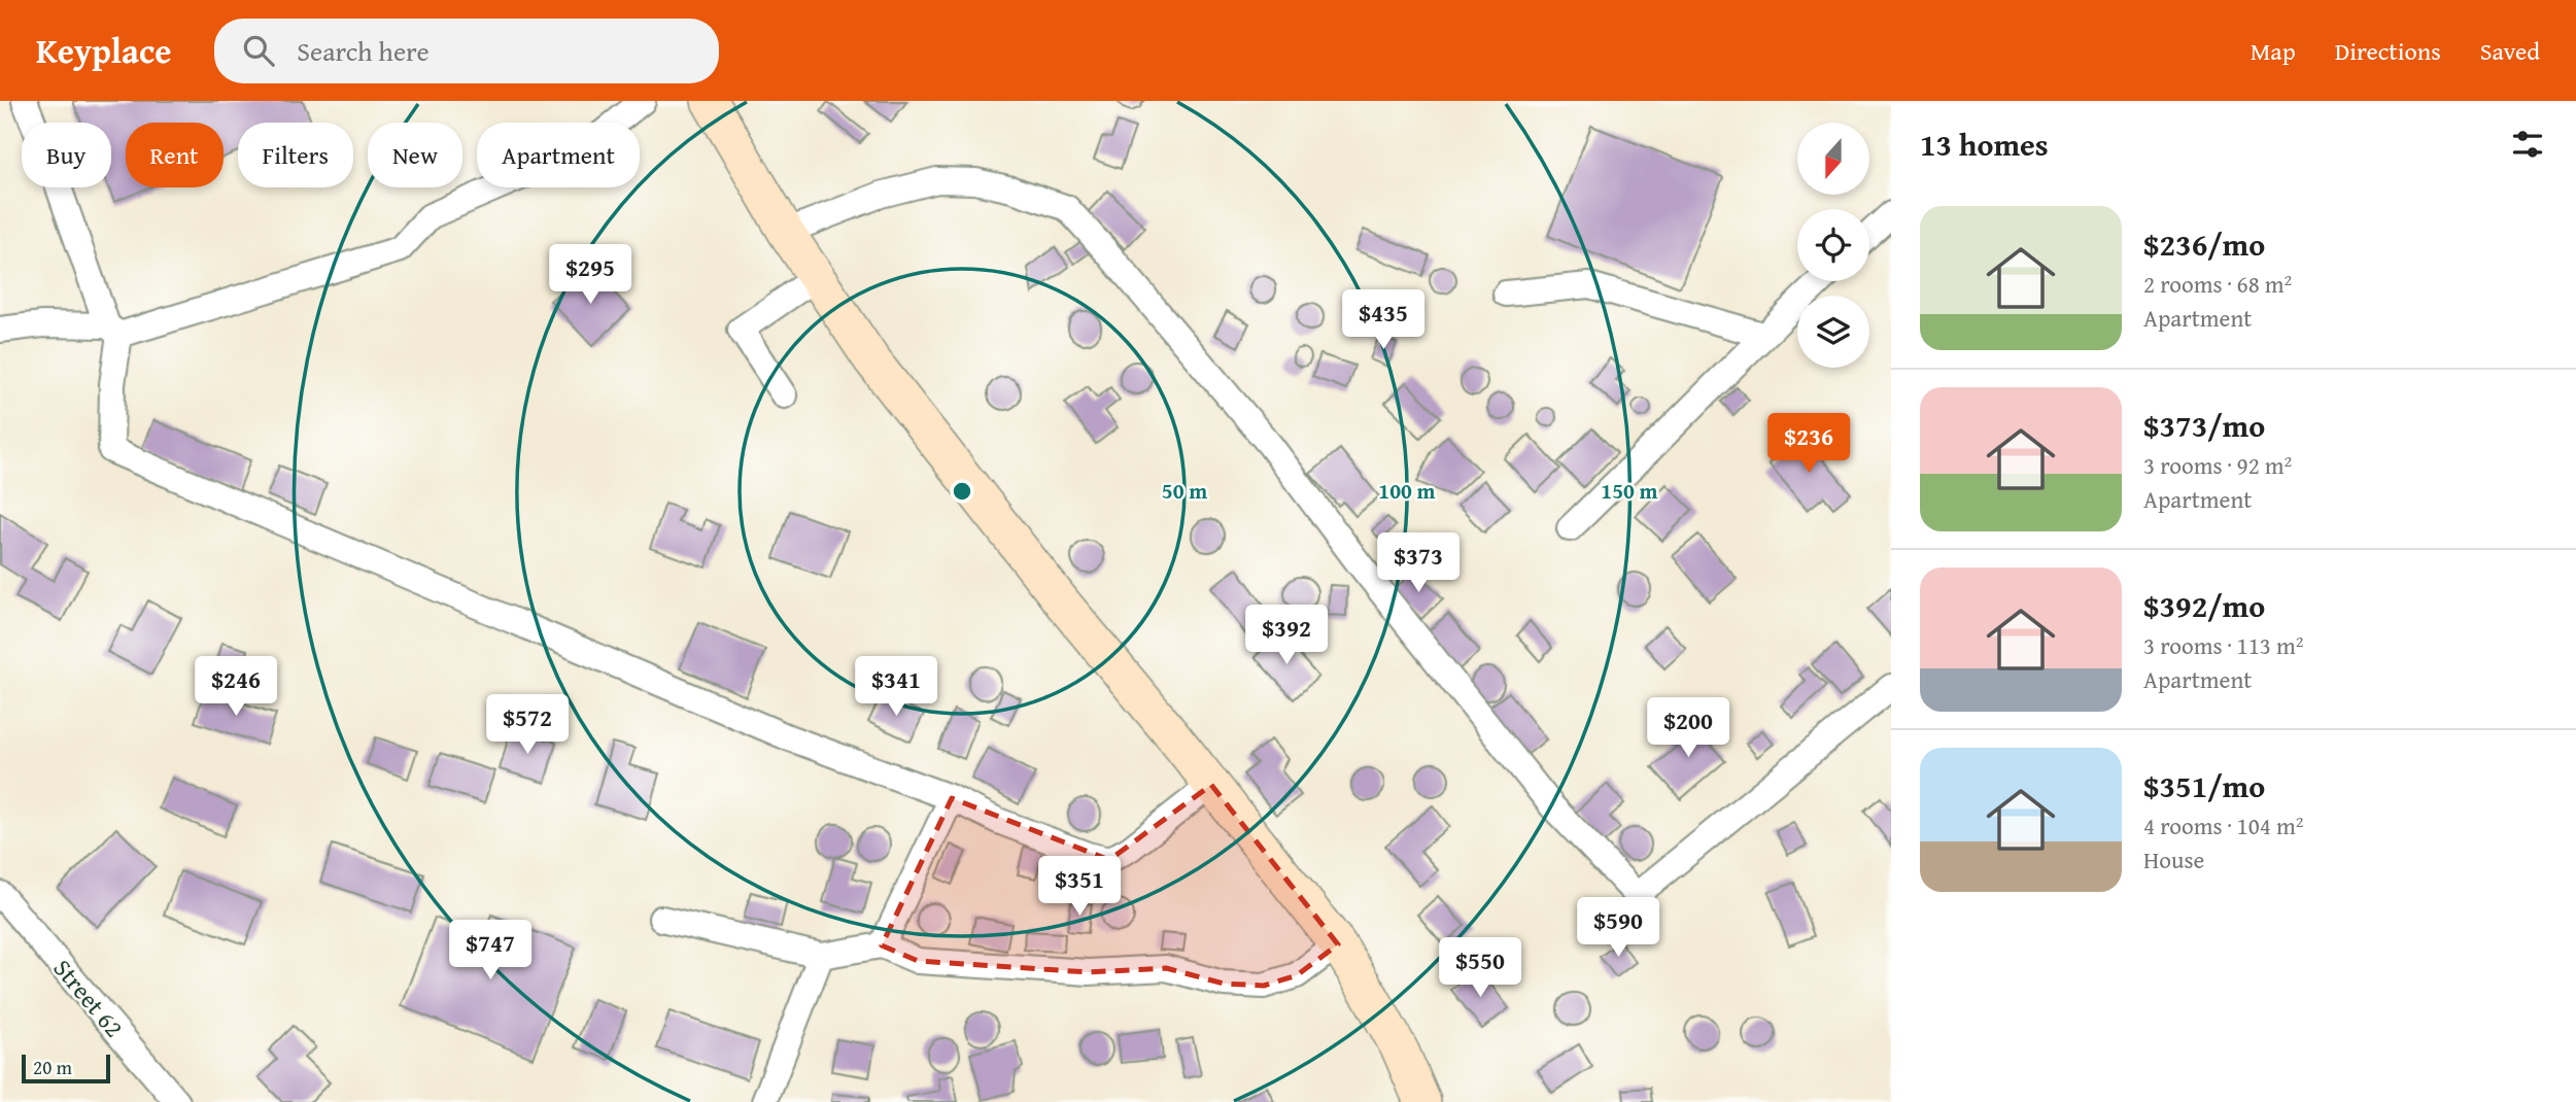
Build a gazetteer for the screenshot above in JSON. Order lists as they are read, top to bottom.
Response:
{
  "streets": {
    "street": ["Street 62"]
  },
  "scale_bar": "20 m",
  "north": "bottom",
  "page": {
    "header": "Keyplace",
    "search": "Search here",
    "nav": ["Map", "Directions", "Saved"],
    "heading": "13 homes",
    "chip": [
      "Buy",
      "Rent",
      "Filters",
      "New",
      "Apartment"
    ],
    "list": [
      {
        "name": "$236/mo",
        "note": "2 rooms · 68 m² · Apartment"
      },
      {
        "name": "$373/mo",
        "note": "3 rooms · 92 m² · Apartment"
      },
      {
        "name": "$392/mo",
        "note": "3 rooms · 113 m² · Apartment"
      },
      {
        "name": "$351/mo",
        "note": "4 rooms · 104 m² · House"
      }
    ],
    "price": [
      "$295",
      "$435",
      "$236",
      "$373",
      "$392",
      "$246",
      "$341",
      "$572",
      "$200",
      "$351",
      "$590",
      "$747",
      "$550"
    ],
    "scale": "20 m"
  },
  "rings": ["50 m", "100 m", "150 m"]
}
